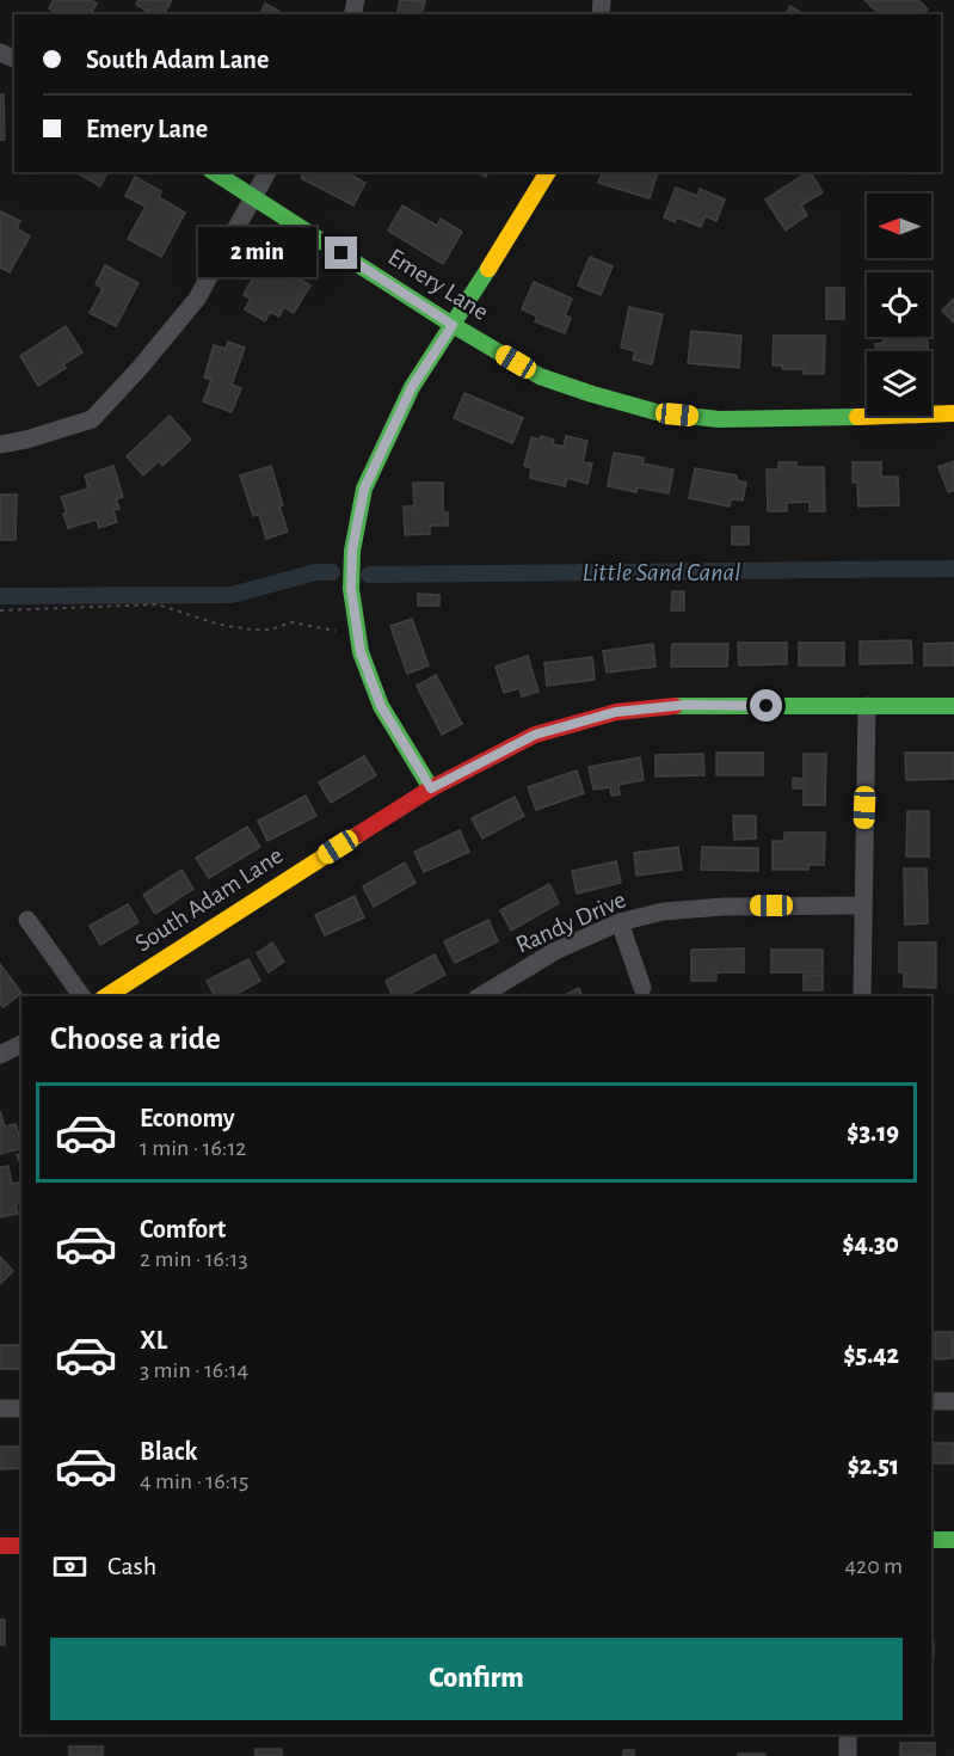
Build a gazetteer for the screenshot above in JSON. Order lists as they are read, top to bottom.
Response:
{
  "streets": {
    "street": ["Emery Lane", "South Adam Lane", "Randy Drive"]
  },
  "water": ["Little Sand Canal"],
  "north": "left",
  "page": {
    "banner": ["South Adam Lane", "Emery Lane"],
    "bubble": "2 min",
    "heading": "Choose a ride",
    "list": [
      {
        "name": "Economy",
        "note": "1 min · 16:12",
        "value": "$3.19"
      },
      {
        "name": "Comfort",
        "note": "2 min · 16:13",
        "value": "$4.30"
      },
      {
        "name": "XL",
        "note": "3 min · 16:14",
        "value": "$5.42"
      },
      {
        "name": "Black",
        "note": "4 min · 16:15",
        "value": "$2.51"
      }
    ],
    "pay": ["Cash", "420 m"],
    "buttons": "Confirm"
  }
}
